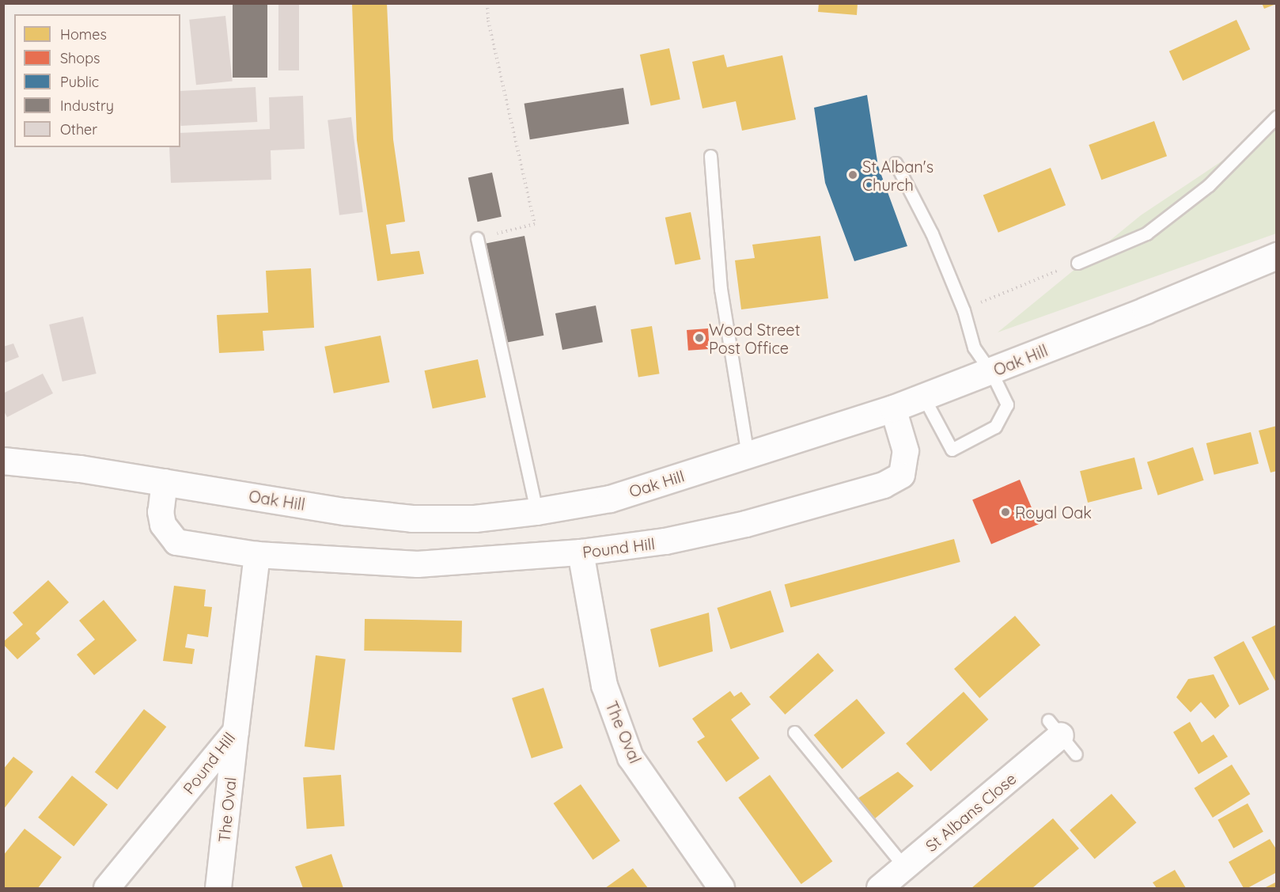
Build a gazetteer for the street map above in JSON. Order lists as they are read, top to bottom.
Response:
{
  "streets": {
    "street": [
      "Oak Hill",
      "Pound Hill",
      "The Oval",
      "St Albans Close"
    ]
  },
  "crossings": [
    ["Oak Hill", "Pound Hill"],
    ["Pound Hill", "The Oval"]
  ],
  "places": ["St Alban's Church", "Wood Street Post Office", "Royal Oak"],
  "legend": [
    "Homes",
    "Shops",
    "Public",
    "Industry",
    "Other"
  ]
}
